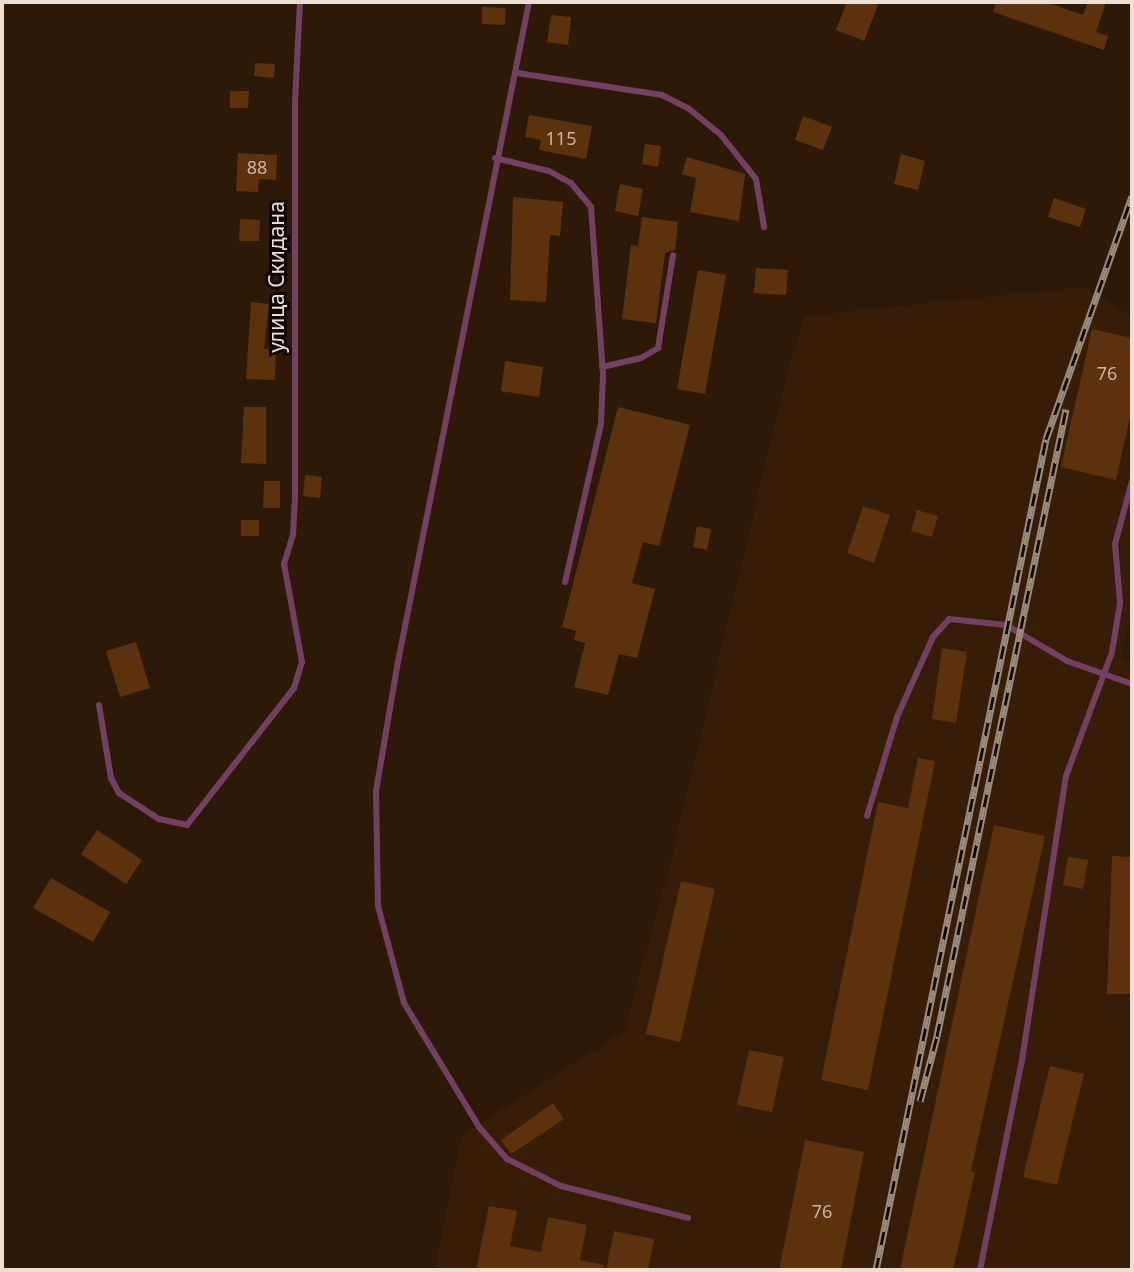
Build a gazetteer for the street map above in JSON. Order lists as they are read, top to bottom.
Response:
{
  "streets": {
    "lane": ["улица Скидана"]
  },
  "house_numbers": [
    "115",
    "88",
    "76",
    "76"
  ]
}
